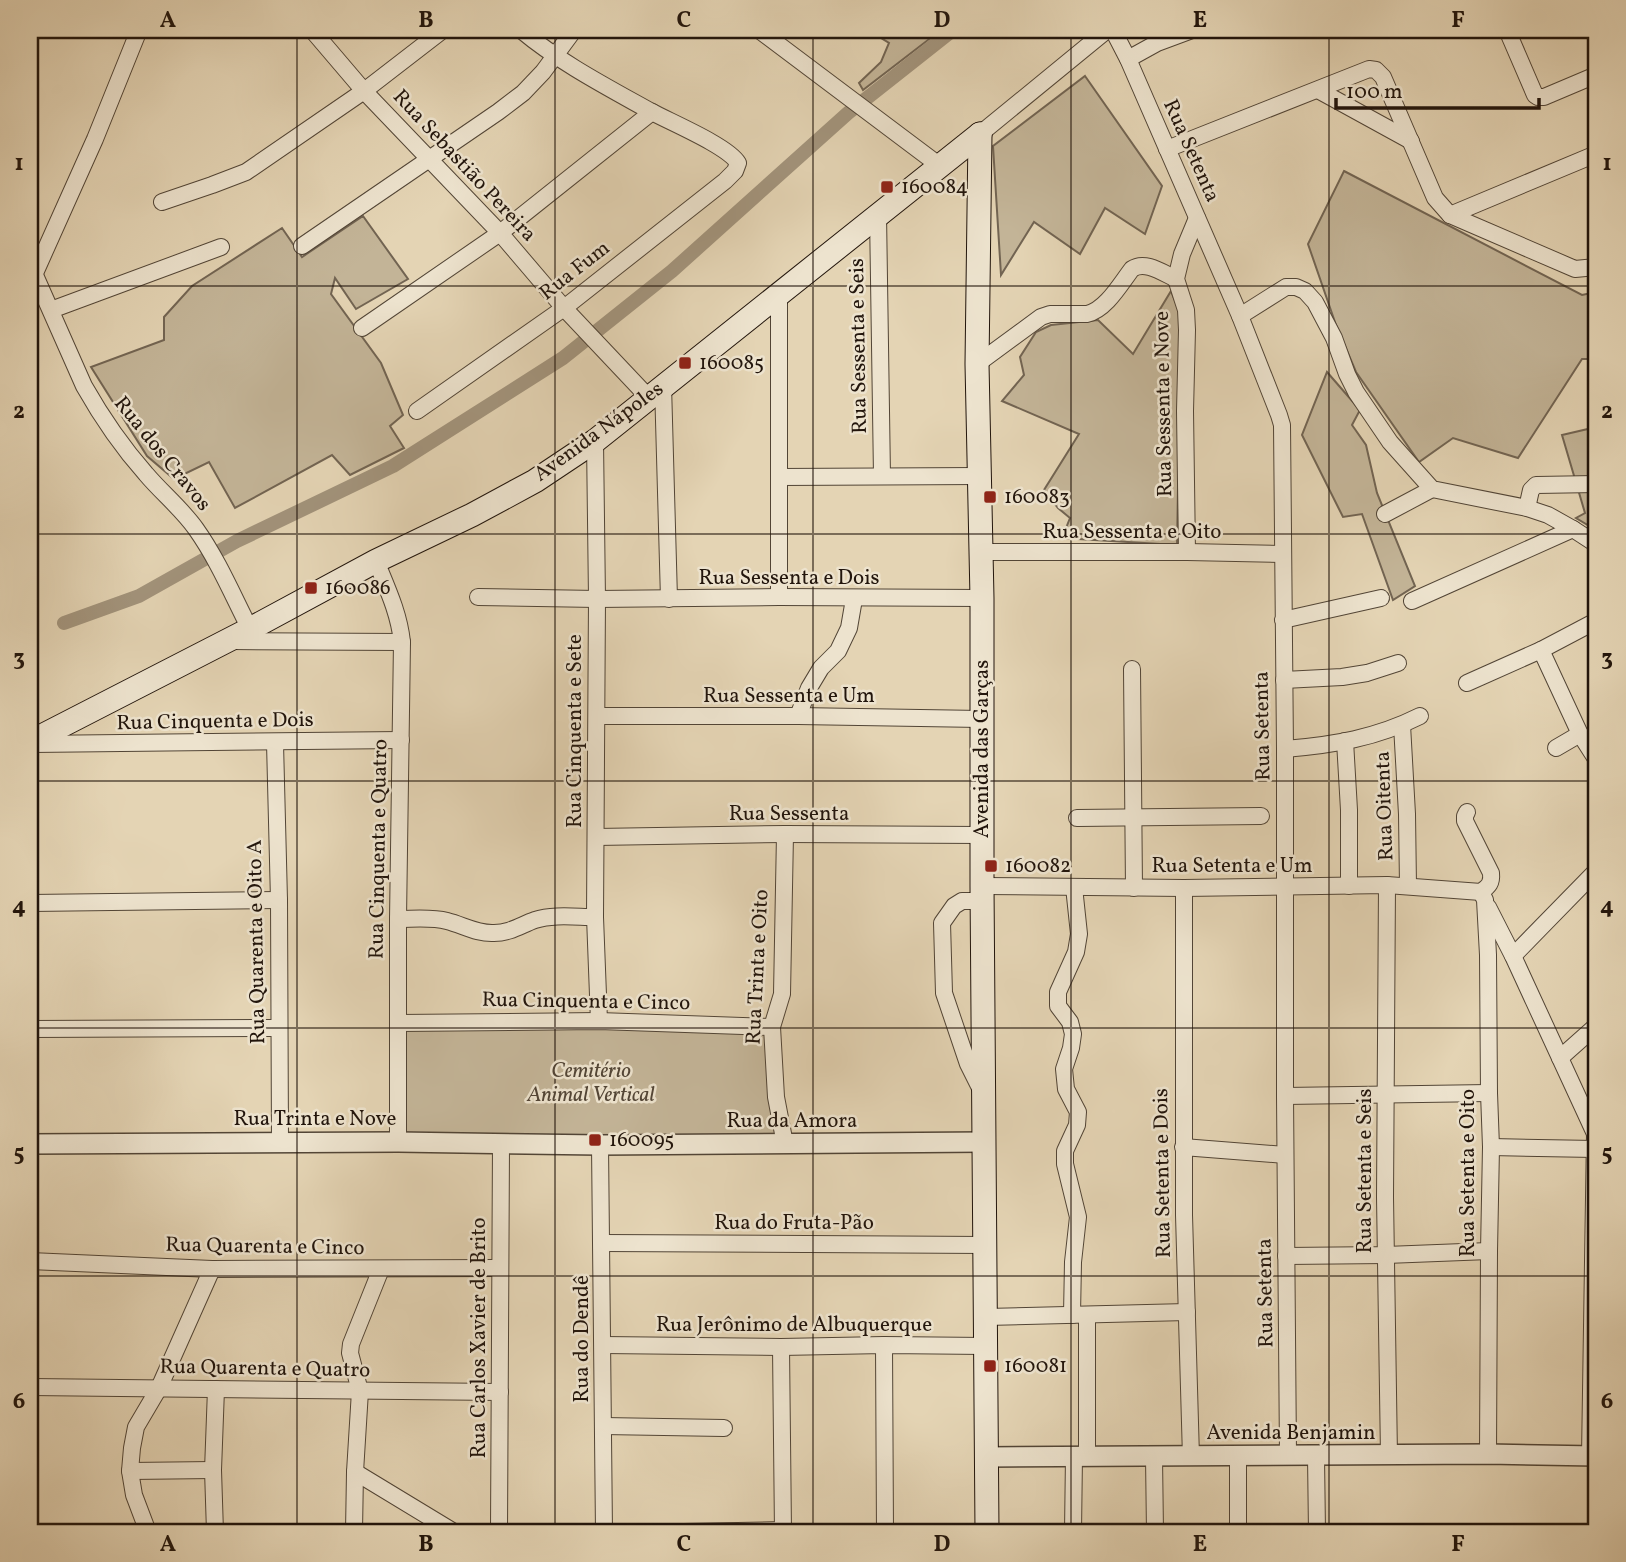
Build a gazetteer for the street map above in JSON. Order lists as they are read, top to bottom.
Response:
{
  "streets": {
    "main road": ["Avenida Nápoles", "Avenida das Garças"],
    "street": [
      "Rua Setenta",
      "Rua Sebastião Pereira",
      "Rua Fum",
      "Rua Sessenta e Seis",
      "Rua Sessenta e Nove",
      "Rua dos Cravos",
      "Rua Sessenta e Oito",
      "Rua Sessenta e Dois",
      "Rua Sessenta e Um",
      "Rua Cinquenta e Dois",
      "Rua Cinquenta e Sete",
      "Rua Oitenta",
      "Rua Sessenta",
      "Rua Cinquenta e Quatro",
      "Rua Setenta e Um",
      "Rua Quarenta e Oito A",
      "Rua Trinta e Oito",
      "Rua Cinquenta e Cinco",
      "Rua Trinta e Nove",
      "Rua da Amora",
      "Rua Setenta e Seis",
      "Rua Setenta e Dois",
      "Rua Setenta e Oito",
      "Rua do Fruta-Pão",
      "Rua Quarenta e Cinco",
      "Rua Jerônimo de Albuquerque",
      "Rua Carlos Xavier de Brito",
      "Rua do Dendê",
      "Rua Quarenta e Quatro",
      "Avenida Benjamin"
    ]
  },
  "crossings": [
    ["Rua Setenta", "Rua Sessenta e Oito"],
    ["Rua Setenta", "Rua Setenta e Um"],
    ["Rua Setenta", "Avenida Benjamin"],
    ["Rua Sebastião Pereira", "Rua Fum"],
    ["Rua Sebastião Pereira", "Avenida Nápoles"],
    ["Rua Sessenta e Seis", "Avenida Nápoles"],
    ["Rua Sessenta e Nove", "Rua Sessenta e Oito"],
    ["Avenida Nápoles", "Rua dos Cravos"],
    ["Avenida Nápoles", "Rua Cinquenta e Dois"],
    ["Avenida Nápoles", "Rua Cinquenta e Sete"],
    ["Avenida Nápoles", "Avenida das Garças"],
    ["Avenida Nápoles", "Rua Cinquenta e Quatro"],
    ["Rua Sessenta e Oito", "Avenida das Garças"],
    ["Rua Sessenta e Dois", "Rua Cinquenta e Sete"],
    ["Rua Sessenta e Dois", "Avenida das Garças"],
    ["Rua Sessenta e Um", "Rua Cinquenta e Sete"],
    ["Rua Sessenta e Um", "Avenida das Garças"],
    ["Rua Cinquenta e Dois", "Rua Cinquenta e Quatro"],
    ["Rua Cinquenta e Dois", "Rua Quarenta e Oito A"],
    ["Rua Cinquenta e Sete", "Rua Sessenta"],
    ["Rua Cinquenta e Sete", "Rua Cinquenta e Cinco"],
    ["Avenida das Garças", "Rua Sessenta"],
    ["Avenida das Garças", "Rua Setenta e Um"],
    ["Avenida das Garças", "Rua da Amora"],
    ["Avenida das Garças", "Rua do Fruta-Pão"],
    ["Avenida das Garças", "Rua Jerônimo de Albuquerque"],
    ["Avenida das Garças", "Avenida Benjamin"],
    ["Rua Oitenta", "Rua Setenta e Um"],
    ["Rua Sessenta", "Rua Trinta e Oito"],
    ["Rua Cinquenta e Quatro", "Rua Cinquenta e Cinco"],
    ["Rua Cinquenta e Quatro", "Rua Trinta e Nove"],
    ["Rua Setenta e Um", "Rua Setenta e Seis"],
    ["Rua Setenta e Um", "Rua Setenta e Dois"],
    ["Rua Setenta e Um", "Rua Setenta e Oito"],
    ["Rua Quarenta e Oito A", "Rua Trinta e Nove"],
    ["Rua Trinta e Oito", "Rua Cinquenta e Cinco"],
    ["Rua Trinta e Oito", "Rua da Amora"],
    ["Rua Trinta e Nove", "Rua da Amora"],
    ["Rua Trinta e Nove", "Rua Carlos Xavier de Brito"],
    ["Rua Trinta e Nove", "Rua do Dendê"],
    ["Rua da Amora", "Rua do Dendê"],
    ["Rua Setenta e Seis", "Avenida Benjamin"],
    ["Rua Setenta e Dois", "Avenida Benjamin"],
    ["Rua Setenta e Oito", "Avenida Benjamin"],
    ["Rua do Fruta-Pão", "Rua do Dendê"],
    ["Rua Quarenta e Cinco", "Rua Carlos Xavier de Brito"],
    ["Rua Jerônimo de Albuquerque", "Rua do Dendê"],
    ["Rua Carlos Xavier de Brito", "Rua Quarenta e Quatro"]
  ],
  "parks": ["Cemitério Animal Vertical"],
  "places": {
    "transit": [
      "160084",
      "160085",
      "160083",
      "160086",
      "160082",
      "160095",
      "160081"
    ]
  },
  "scale_bar": "100 m",
  "grid": {
    "columns": [
      "A",
      "B",
      "C",
      "D",
      "E",
      "F"
    ],
    "rows": [
      "1",
      "2",
      "3",
      "4",
      "5",
      "6"
    ]
  }
}
